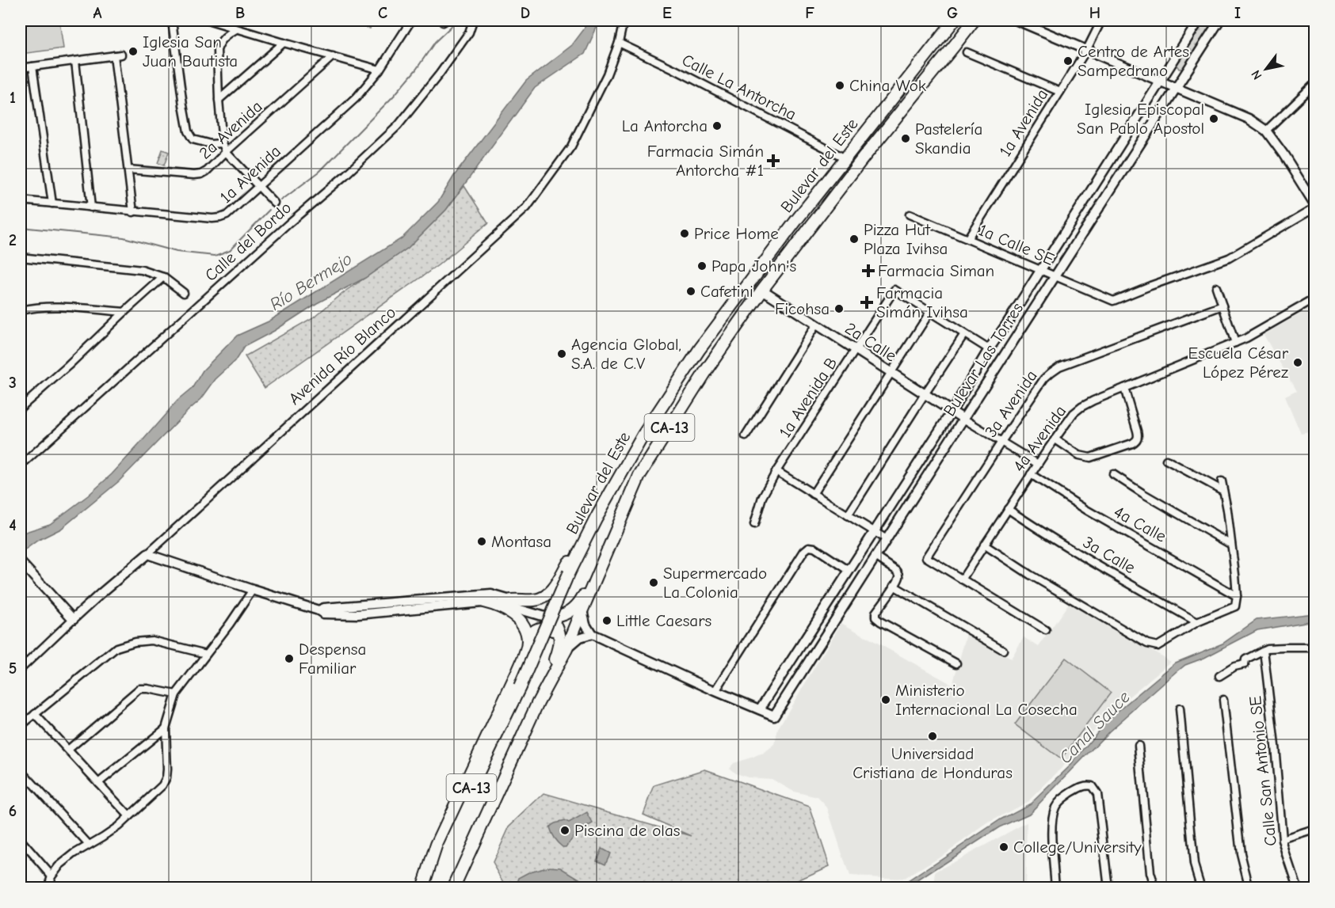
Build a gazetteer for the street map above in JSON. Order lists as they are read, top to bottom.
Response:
{
  "streets": {
    "highway": ["Bulevar del Este", "CA-13"],
    "street": [
      "Calle La Antorcha",
      "1a Avenida",
      "2a Avenida",
      "Calle del Bordo",
      "1a Calle SE",
      "2a Calle",
      "Avenida Río Blanco",
      "Bulevar Las Torres",
      "1a Avenida B",
      "3a Avenida",
      "4a Avenida",
      "4a Calle",
      "3a Calle",
      "Calle San Antonio SE"
    ]
  },
  "crossings": [
    ["Calle La Antorcha", "Bulevar del Este"],
    ["Calle La Antorcha", "Avenida Río Blanco"],
    ["1a Avenida", "1a Calle SE"],
    ["Bulevar del Este", "2a Calle"],
    ["1a Calle SE", "Bulevar Las Torres"],
    ["2a Calle", "Bulevar Las Torres"],
    ["2a Calle", "1a Avenida B"],
    ["3a Avenida", "4a Avenida"],
    ["4a Avenida", "4a Calle"],
    ["4a Avenida", "3a Calle"]
  ],
  "water": ["Río Bermejo", "Canal Sauce"],
  "places": {
    "other": [
      "Iglesia San Juan Bautista",
      "Centro de Artes Sampedrano",
      "China Wok",
      "Iglesia Episcopal San Pablo Apostol",
      "La Antorcha",
      "Pastelería Skandia",
      "Price Home",
      "Pizza Hut Plaza Ivihsa",
      "Papa John's",
      "Cafetini",
      "Ficohsa",
      "Agencia Global, S.A. de C.V",
      "Escuela César López Pérez",
      "Montasa",
      "Supermercado La Colonia",
      "Little Caesars",
      "Despensa Familiar",
      "Ministerio Internacional La Cosecha",
      "Universidad Cristiana de Honduras",
      "Piscina de olas",
      "College/University"
    ],
    "health": ["Farmacia Simán Antorcha #1", "Farmacia Siman", "Farmacia Simán Ivihsa"]
  },
  "north": "bottom left",
  "grid": {
    "columns": [
      "A",
      "B",
      "C",
      "D",
      "E",
      "F",
      "G",
      "H",
      "I"
    ],
    "rows": [
      "1",
      "2",
      "3",
      "4",
      "5",
      "6"
    ]
  }
}
